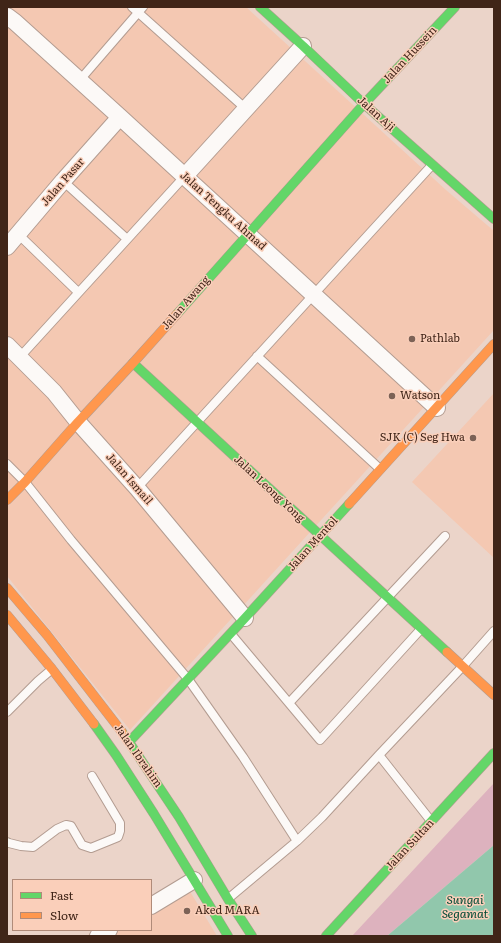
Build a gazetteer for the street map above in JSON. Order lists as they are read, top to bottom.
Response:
{
  "streets": {
    "main road": [
      "Jalan Hussein",
      "Jalan Aji",
      "Jalan Awang",
      "Jalan Leong Yong",
      "Jalan Mentol",
      "Jalan Ibrahim",
      "Jalan Sultan"
    ],
    "street": ["Jalan Pasar", "Jalan Tengku Ahmad", "Jalan Ismail"]
  },
  "crossings": [
    ["Jalan Hussein", "Jalan Aji"],
    ["Jalan Hussein", "Jalan Awang"],
    ["Jalan Aji", "Jalan Awang"],
    ["Jalan Pasar", "Jalan Tengku Ahmad"],
    ["Jalan Tengku Ahmad", "Jalan Awang"],
    ["Jalan Tengku Ahmad", "Jalan Mentol"],
    ["Jalan Awang", "Jalan Ismail"],
    ["Jalan Awang", "Jalan Leong Yong"],
    ["Jalan Ismail", "Jalan Mentol"],
    ["Jalan Leong Yong", "Jalan Mentol"],
    ["Jalan Mentol", "Jalan Ibrahim"]
  ],
  "water": ["Sungai Segamat"],
  "places": [
    "Pathlab",
    "Watson",
    "SJK (C) Seg Hwa",
    "Aked MARA"
  ],
  "legend": ["Fast", "Slow"]
}
